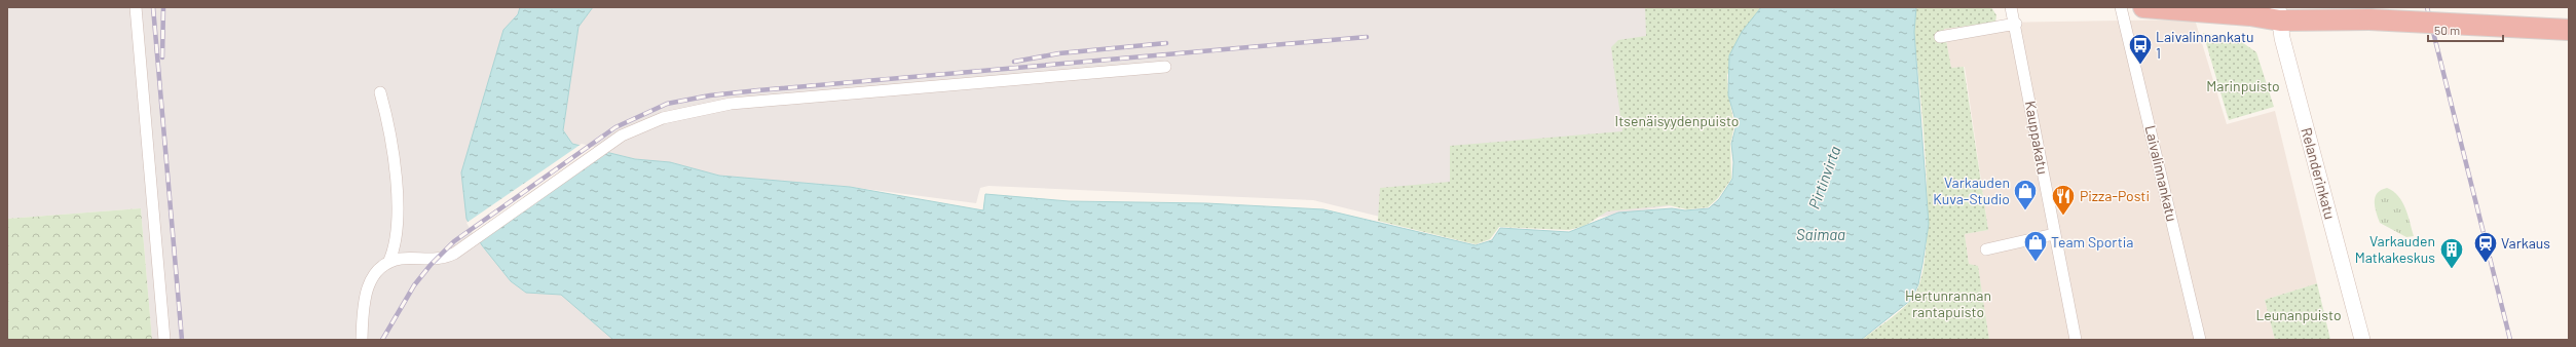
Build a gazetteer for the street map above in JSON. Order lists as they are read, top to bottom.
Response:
{
  "streets": {
    "main road": ["Relanderinkatu"],
    "street": ["Kauppakatu", "Laivalinnankatu"]
  },
  "water": ["Pirtinvirta", "Saimaa"],
  "parks": [
    "Marinpuisto",
    "Itsenäisyydenpuisto",
    "Hertunrannan rantapuisto",
    "Leunanpuisto"
  ],
  "places": {
    "bus stop": ["Laivalinnankatu 1"],
    "shop": ["Varkauden Kuva-Studio", "Team Sportia"],
    "restaurant": ["Pizza-Posti"],
    "station": ["Varkaus"],
    "building": ["Varkauden Matkakeskus"]
  },
  "scale_bar": "50 m"
}
